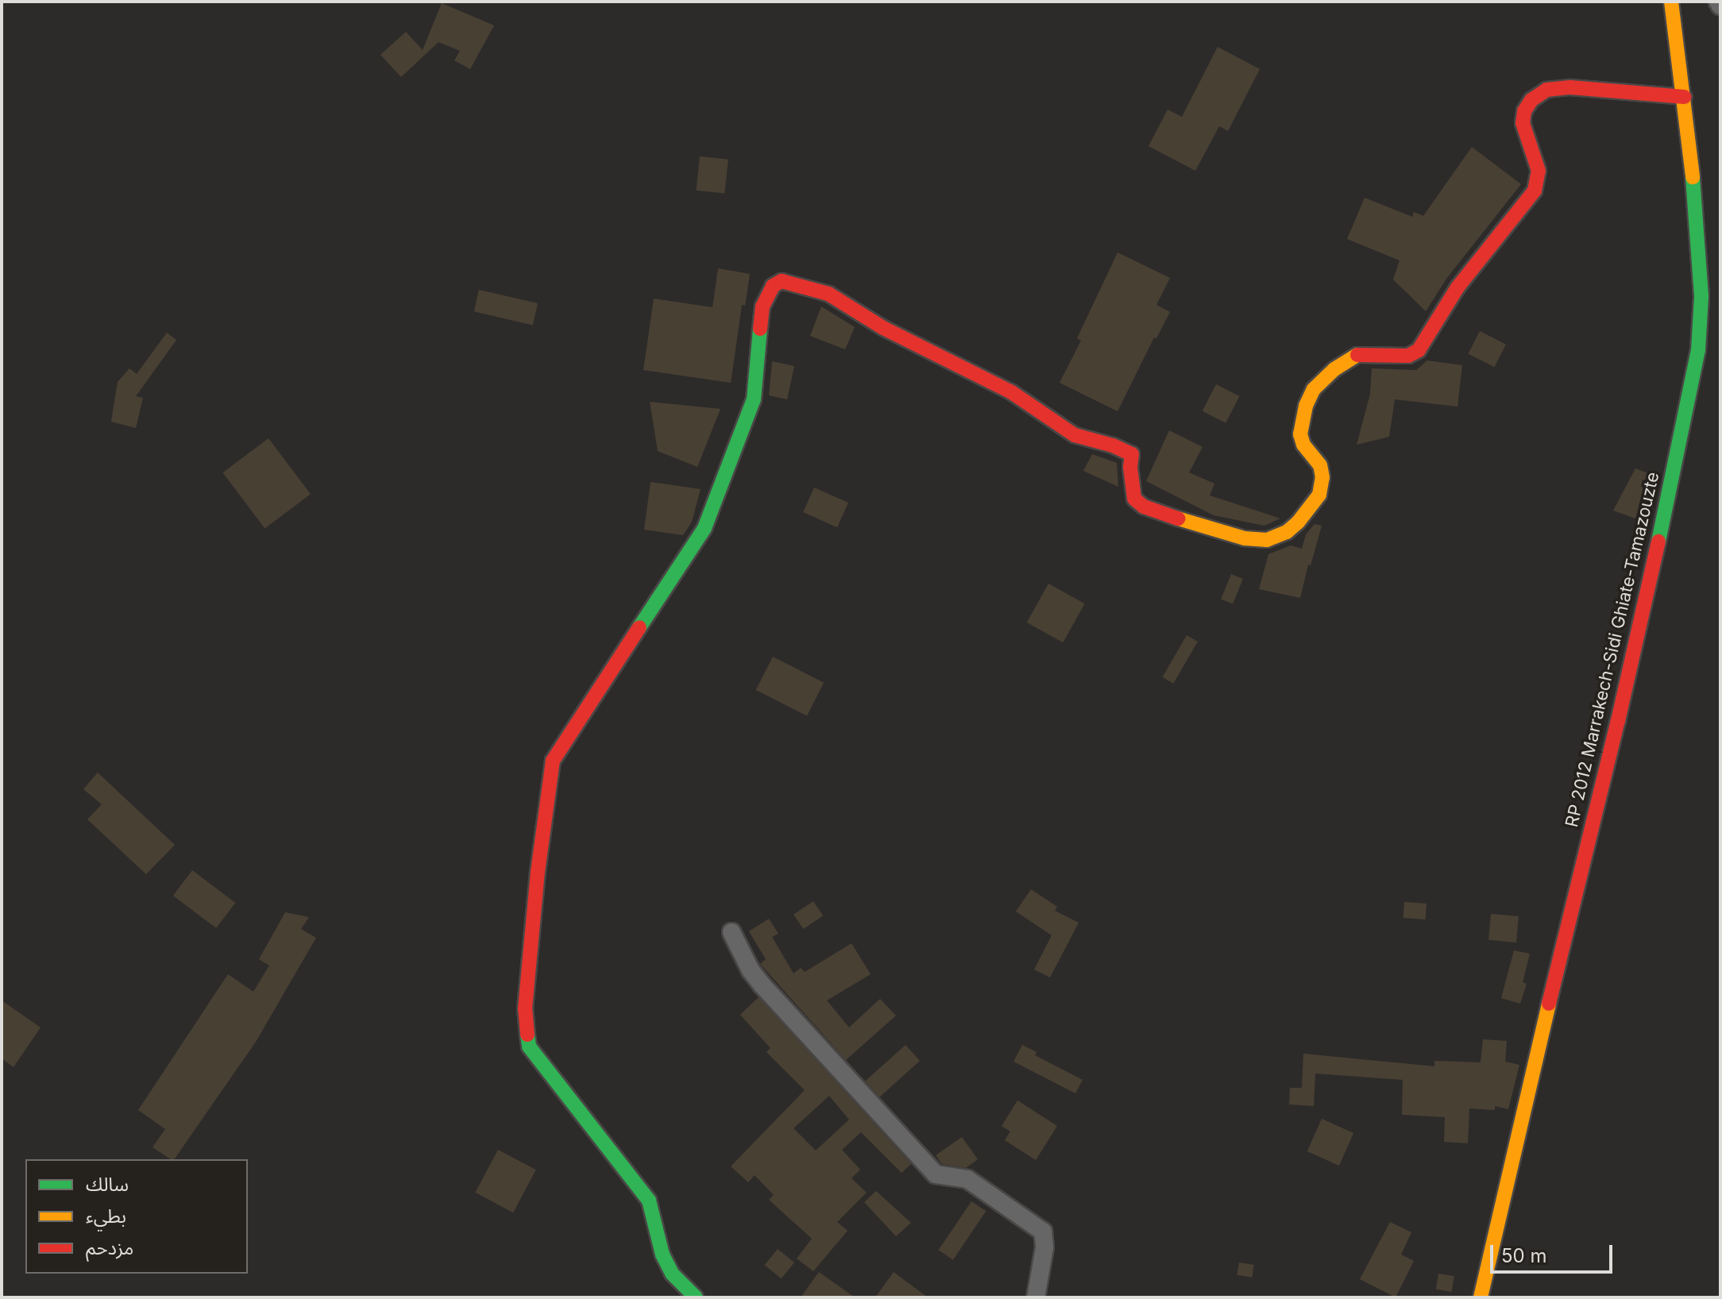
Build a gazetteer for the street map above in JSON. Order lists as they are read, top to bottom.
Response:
{
  "streets": {
    "street": ["RP 2012 Marrakech-Sidi Ghiate-Tamazouzte"]
  },
  "legend": ["سالك", "بطيء", "مزدحم"],
  "scale_bar": "50 m"
}
